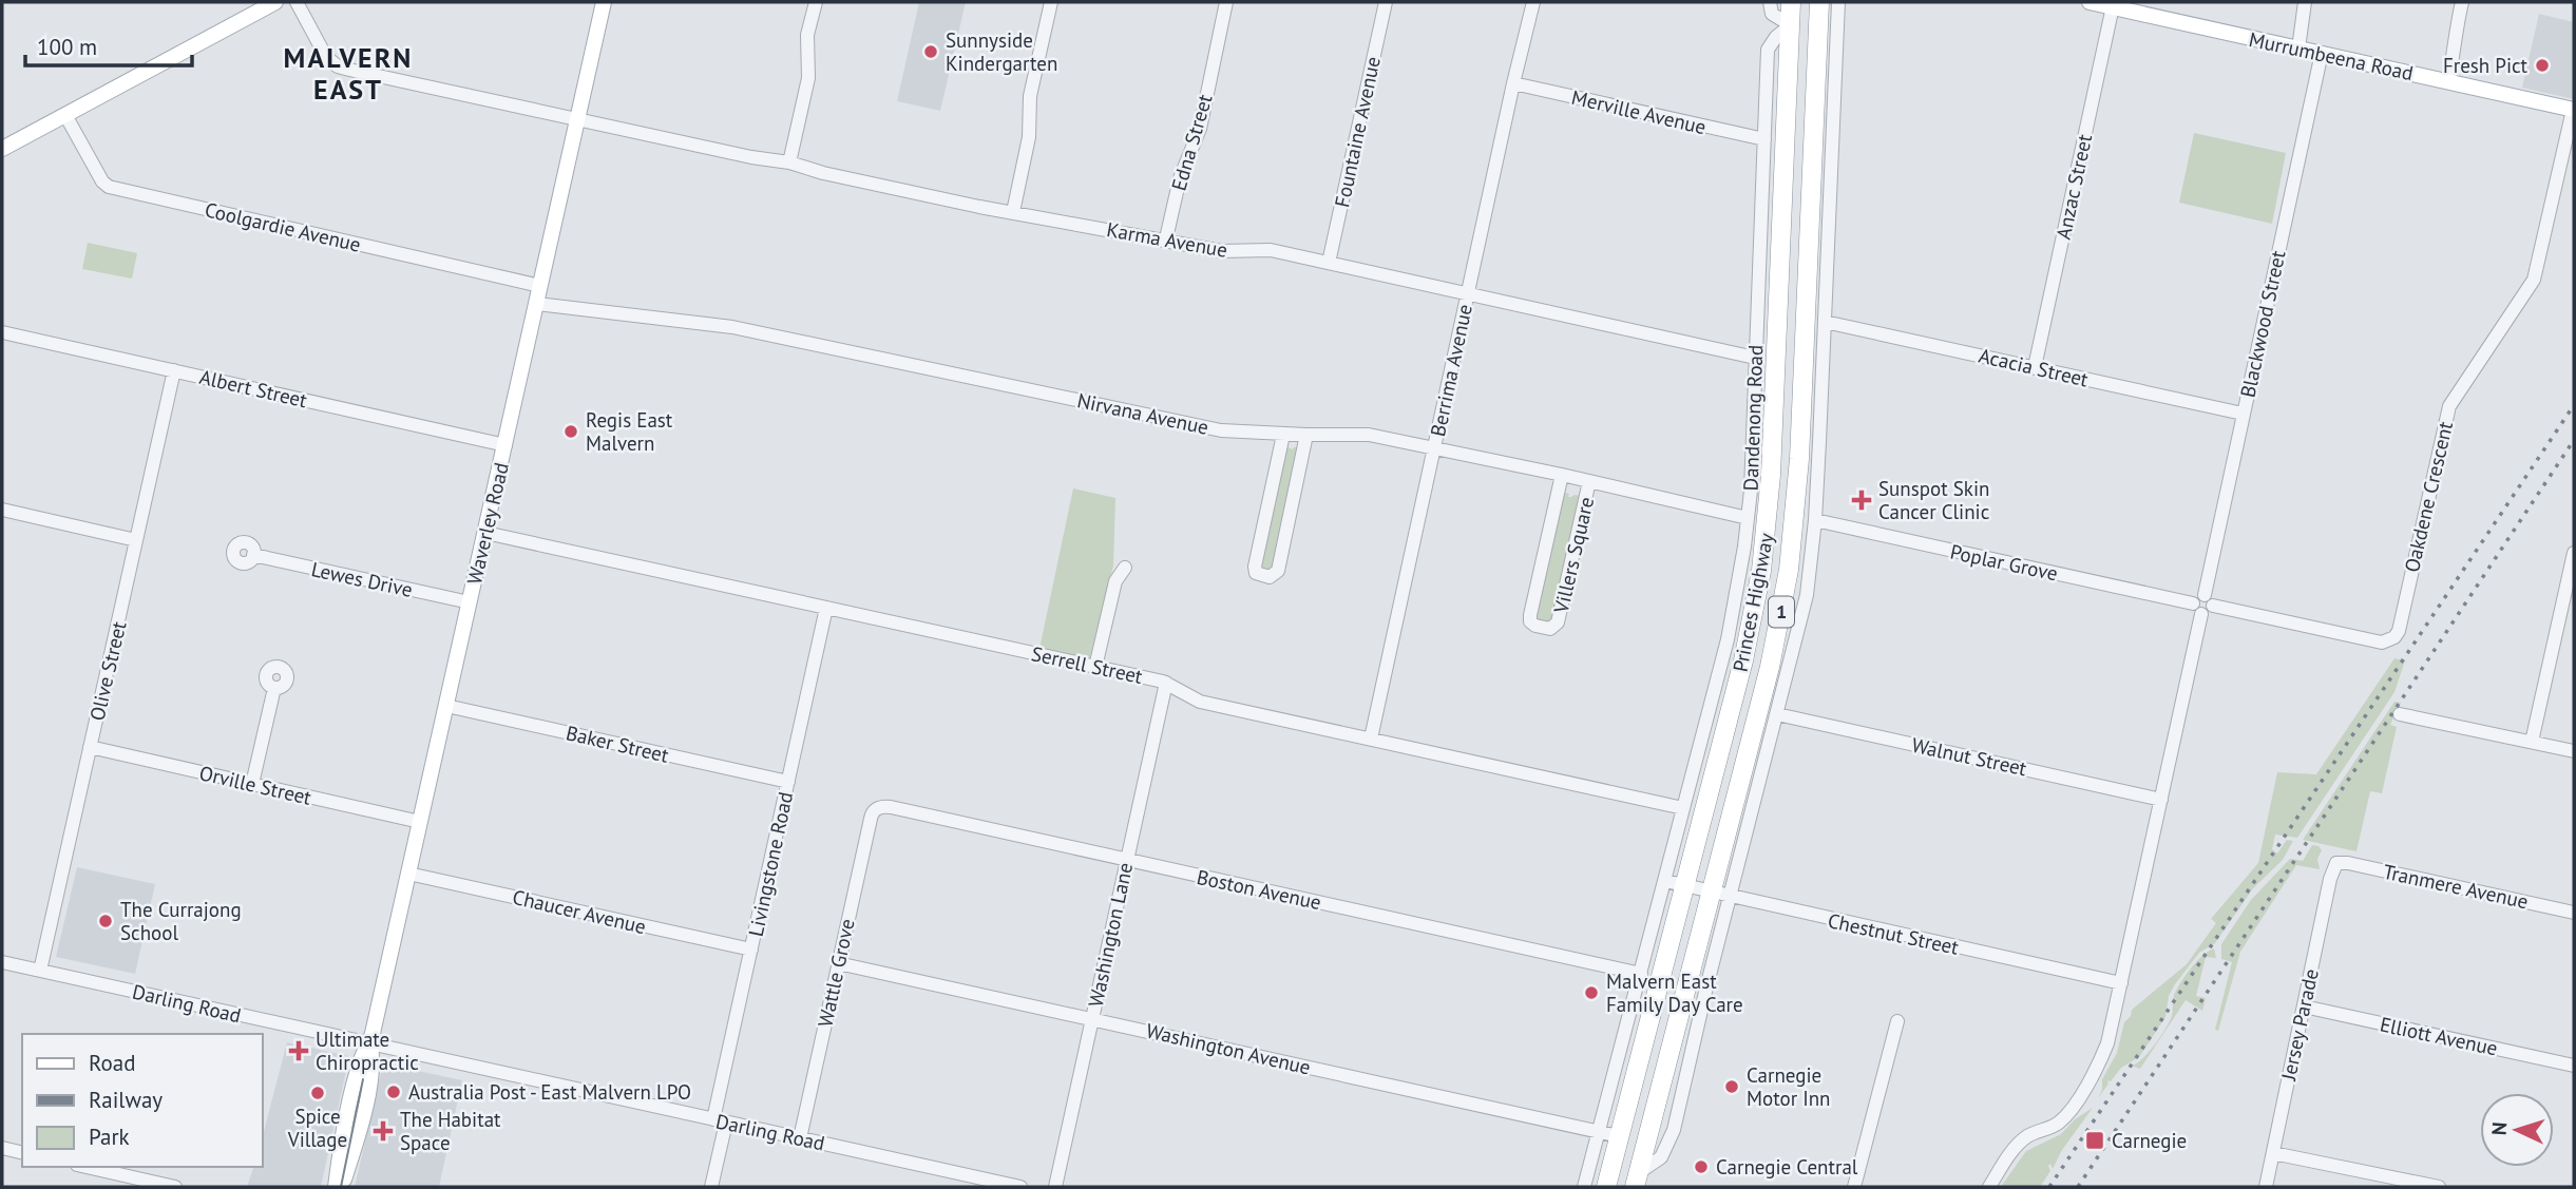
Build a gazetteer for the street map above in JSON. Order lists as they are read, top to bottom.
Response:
{
  "streets": {
    "highway": ["Princes Highway", "1"],
    "main road": ["Murrumbeena Road", "Waverley Road"],
    "street": [
      "Merville Avenue",
      "Fountaine Avenue",
      "Edna Street",
      "Anzac Street",
      "Coolgardie Avenue",
      "Karma Avenue",
      "Blackwood Street",
      "Acacia Street",
      "Berrima Avenue",
      "Albert Street",
      "Nirvana Avenue",
      "Dandenong Road",
      "Oakdene Crescent",
      "Villers Square",
      "Poplar Grove",
      "Lewes Drive",
      "Serrell Street",
      "Olive Street",
      "Baker Street",
      "Walnut Street",
      "Orville Street",
      "Livingstone Road",
      "Tranmere Avenue",
      "Boston Avenue",
      "Chaucer Avenue",
      "Chestnut Street",
      "Washington Lane",
      "Wattle Grove",
      "Darling Road",
      "Jersey Parade",
      "Elliott Avenue",
      "Washington Avenue"
    ]
  },
  "crossings": [
    ["Murrumbeena Road", "Anzac Street"],
    ["Murrumbeena Road", "Blackwood Street"],
    ["Murrumbeena Road", "Oakdene Crescent"],
    ["Merville Avenue", "Berrima Avenue"],
    ["Merville Avenue", "Dandenong Road"],
    ["Fountaine Avenue", "Karma Avenue"],
    ["Edna Street", "Karma Avenue"],
    ["Anzac Street", "Acacia Street"],
    ["Coolgardie Avenue", "Waverley Road"],
    ["Karma Avenue", "Berrima Avenue"],
    ["Karma Avenue", "Dandenong Road"],
    ["Karma Avenue", "Waverley Road"],
    ["Blackwood Street", "Acacia Street"],
    ["Blackwood Street", "Oakdene Crescent"],
    ["Berrima Avenue", "Nirvana Avenue"],
    ["Berrima Avenue", "Serrell Street"],
    ["Albert Street", "Waverley Road"],
    ["Albert Street", "Olive Street"],
    ["Nirvana Avenue", "Dandenong Road"],
    ["Nirvana Avenue", "Waverley Road"],
    ["Nirvana Avenue", "Villers Square"],
    ["Dandenong Road", "Princes Highway"],
    ["Dandenong Road", "Serrell Street"],
    ["Dandenong Road", "Boston Avenue"],
    ["Dandenong Road", "Chestnut Street"],
    ["Dandenong Road", "Washington Avenue"],
    ["Waverley Road", "Lewes Drive"],
    ["Waverley Road", "Serrell Street"],
    ["Waverley Road", "Baker Street"],
    ["Waverley Road", "Orville Street"],
    ["Waverley Road", "Chaucer Avenue"],
    ["Waverley Road", "Darling Road"],
    ["Princes Highway", "Chestnut Street"],
    ["Princes Highway", "Washington Avenue"],
    ["Serrell Street", "Livingstone Road"],
    ["Serrell Street", "Washington Lane"],
    ["Olive Street", "Orville Street"],
    ["Olive Street", "Darling Road"],
    ["Baker Street", "Livingstone Road"],
    ["Livingstone Road", "Chaucer Avenue"],
    ["Livingstone Road", "Darling Road"],
    ["Tranmere Avenue", "Jersey Parade"],
    ["Boston Avenue", "Washington Lane"],
    ["Boston Avenue", "Wattle Grove"],
    ["Washington Lane", "Washington Avenue"],
    ["Wattle Grove", "Darling Road"],
    ["Wattle Grove", "Washington Avenue"],
    ["Jersey Parade", "Elliott Avenue"]
  ],
  "districts": ["MALVERN EAST"],
  "places": {
    "other": [
      "Sunnyside Kindergarten",
      "Fresh Pict",
      "Regis East Malvern",
      "The Currajong School",
      "Malvern East Family Day Care",
      "Carnegie Motor Inn",
      "Australia Post - East Malvern LPO",
      "Spice Village",
      "Carnegie Central"
    ],
    "health": ["Sunspot Skin Cancer Clinic", "Ultimate Chiropractic", "The Habitat Space"],
    "transit": ["Carnegie"]
  },
  "legend": ["Road", "Railway", "Park"],
  "scale_bar": "100 m",
  "north": "left"
}
